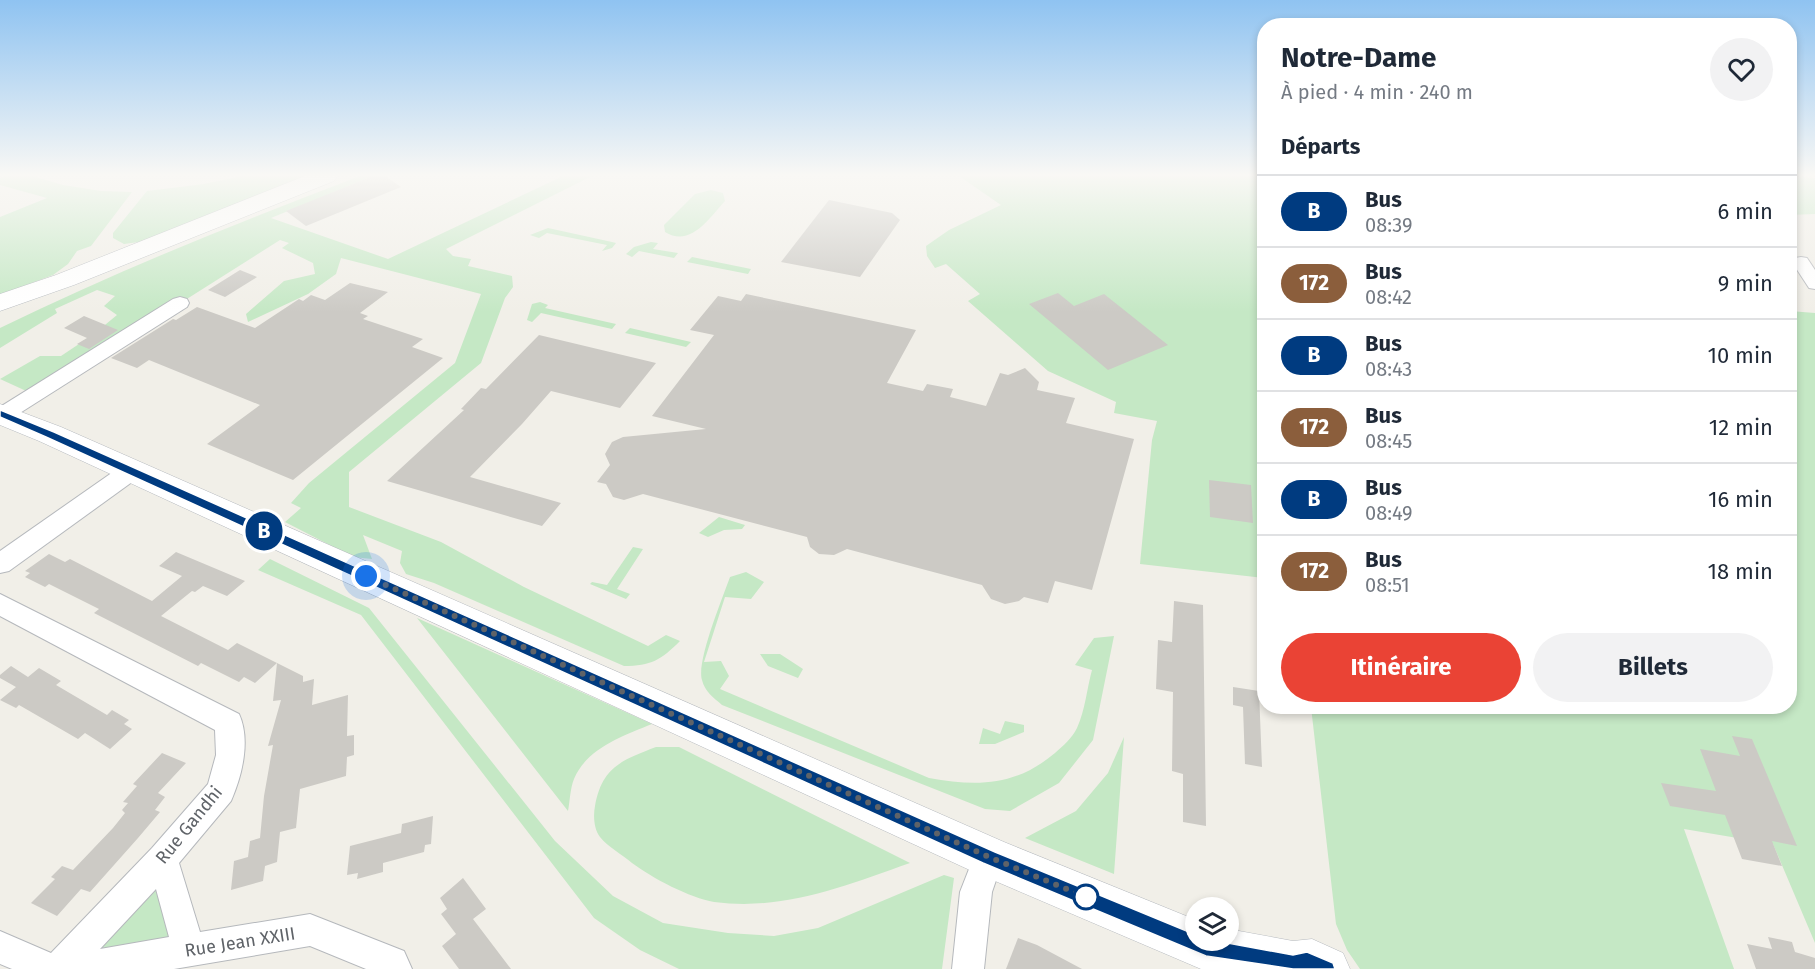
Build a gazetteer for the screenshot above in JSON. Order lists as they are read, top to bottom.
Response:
{
  "streets": {
    "street": ["Rue Gandhi", "Rue Jean XXIII"]
  },
  "lines": ["bus line B"],
  "page": {
    "on_map": "B",
    "heading": [
      ["Notre-Dame", "À pied · 4 min · 240 m"],
      "Départs"
    ],
    "list": [
      {
        "mark": "B",
        "name": "Bus",
        "note": "08:39",
        "value": "6 min"
      },
      {
        "mark": "172",
        "name": "Bus",
        "note": "08:42",
        "value": "9 min"
      },
      {
        "mark": "B",
        "name": "Bus",
        "note": "08:43",
        "value": "10 min"
      },
      {
        "mark": "172",
        "name": "Bus",
        "note": "08:45",
        "value": "12 min"
      },
      {
        "mark": "B",
        "name": "Bus",
        "note": "08:49",
        "value": "16 min"
      },
      {
        "mark": "172",
        "name": "Bus",
        "note": "08:51",
        "value": "18 min"
      }
    ],
    "buttons": ["Itinéraire", "Billets"]
  }
}
